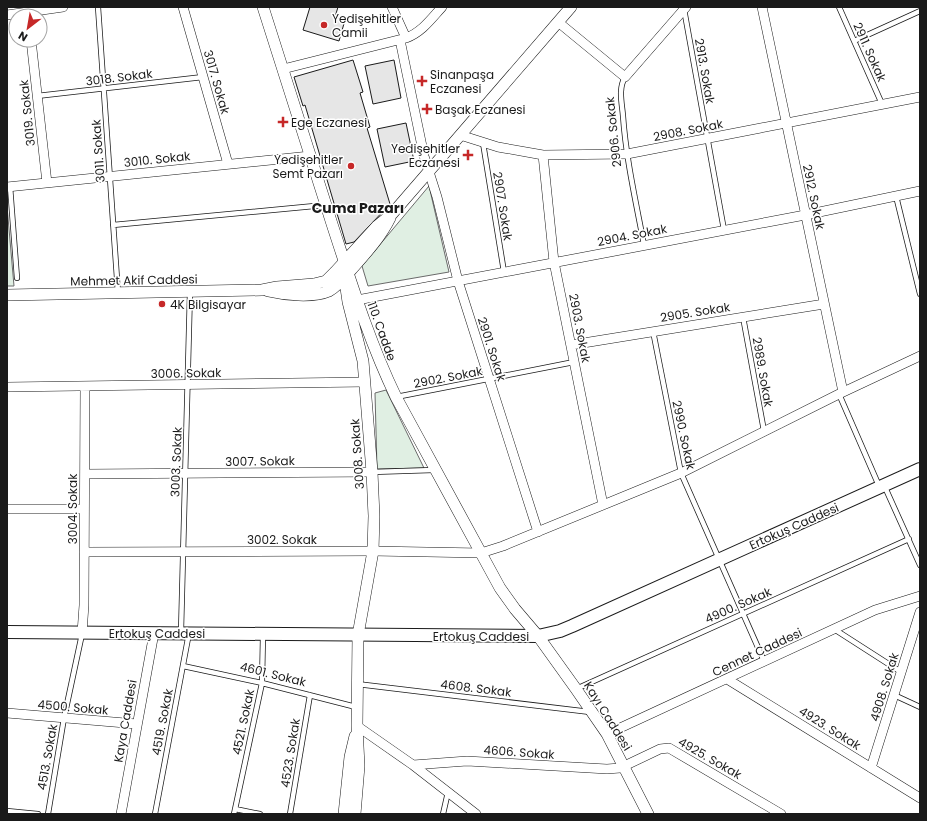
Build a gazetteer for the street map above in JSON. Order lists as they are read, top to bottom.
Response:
{
  "streets": {
    "main road": ["Ertokuş Caddesi"],
    "street": [
      "3017. Sokak",
      "3019. Sokak",
      "2908. Sokak",
      "3010. Sokak",
      "2912. Sokak",
      "2904. Sokak",
      "Mehmet Akif Caddesi",
      "2905. Sokak",
      "2903. Sokak",
      "110. Cadde",
      "2901. Sokak",
      "3006. Sokak",
      "3008. Sokak",
      "3007. Sokak",
      "3004. Sokak",
      "3002. Sokak",
      "Cennet Caddesi",
      "4908. Sokak",
      "4500. Sokak",
      "Kayı Caddesi",
      "Kaya Caddesi",
      "4923. Sokak",
      "4606. Sokak",
      "4925. Sokak"
    ],
    "lane": [
      "2911. Sokak",
      "2913. Sokak",
      "3018. Sokak",
      "2906. Sokak",
      "3011. Sokak",
      "2907. Sokak",
      "2989. Sokak",
      "2902. Sokak",
      "2990. Sokak",
      "3003. Sokak",
      "4900. Sokak",
      "4601. Sokak",
      "4608. Sokak",
      "4519. Sokak",
      "4521. Sokak",
      "4523. Sokak",
      "4513. Sokak"
    ]
  },
  "crossings": [
    ["2911. Sokak", "2908. Sokak"],
    ["2913. Sokak", "2908. Sokak"],
    ["2913. Sokak", "2904. Sokak"],
    ["3018. Sokak", "3017. Sokak"],
    ["3018. Sokak", "3019. Sokak"],
    ["3018. Sokak", "3011. Sokak"],
    ["3017. Sokak", "3010. Sokak"],
    ["3019. Sokak", "3010. Sokak"],
    ["2908. Sokak", "2906. Sokak"],
    ["2908. Sokak", "2912. Sokak"],
    ["2908. Sokak", "2907. Sokak"],
    ["2908. Sokak", "Mehmet Akif Caddesi"],
    ["2908. Sokak", "2903. Sokak"],
    ["2906. Sokak", "2904. Sokak"],
    ["3011. Sokak", "3010. Sokak"],
    ["3011. Sokak", "Mehmet Akif Caddesi"],
    ["3010. Sokak", "110. Cadde"],
    ["2912. Sokak", "2904. Sokak"],
    ["2912. Sokak", "2905. Sokak"],
    ["2912. Sokak", "Ertokuş Caddesi"],
    ["2912. Sokak", "3002. Sokak"],
    ["2912. Sokak", "4900. Sokak"],
    ["2907. Sokak", "2904. Sokak"],
    ["2904. Sokak", "2903. Sokak"],
    ["2904. Sokak", "110. Cadde"],
    ["2904. Sokak", "2901. Sokak"],
    ["2904. Sokak", "3008. Sokak"],
    ["Mehmet Akif Caddesi", "110. Cadde"],
    ["Mehmet Akif Caddesi", "2901. Sokak"],
    ["Mehmet Akif Caddesi", "3003. Sokak"],
    ["2905. Sokak", "2903. Sokak"],
    ["2905. Sokak", "2989. Sokak"],
    ["2905. Sokak", "2990. Sokak"],
    ["2903. Sokak", "2902. Sokak"],
    ["2903. Sokak", "3002. Sokak"],
    ["110. Cadde", "2902. Sokak"],
    ["110. Cadde", "3008. Sokak"],
    ["110. Cadde", "3007. Sokak"],
    ["110. Cadde", "Ertokuş Caddesi"],
    ["110. Cadde", "3002. Sokak"],
    ["110. Cadde", "Kayı Caddesi"],
    ["2901. Sokak", "2902. Sokak"],
    ["2901. Sokak", "3002. Sokak"],
    ["2989. Sokak", "3002. Sokak"],
    ["3006. Sokak", "3008. Sokak"],
    ["3006. Sokak", "3003. Sokak"],
    ["3006. Sokak", "3004. Sokak"],
    ["2990. Sokak", "Ertokuş Caddesi"],
    ["2990. Sokak", "3002. Sokak"],
    ["2990. Sokak", "4900. Sokak"],
    ["2990. Sokak", "Cennet Caddesi"],
    ["3008. Sokak", "3007. Sokak"],
    ["3008. Sokak", "Ertokuş Caddesi"],
    ["3008. Sokak", "3002. Sokak"],
    ["3008. Sokak", "4601. Sokak"],
    ["3008. Sokak", "4608. Sokak"],
    ["3007. Sokak", "3003. Sokak"],
    ["3007. Sokak", "3004. Sokak"],
    ["3003. Sokak", "Ertokuş Caddesi"],
    ["3003. Sokak", "3002. Sokak"],
    ["3003. Sokak", "4519. Sokak"],
    ["3004. Sokak", "Ertokuş Caddesi"],
    ["3004. Sokak", "3002. Sokak"],
    ["3004. Sokak", "4513. Sokak"],
    ["Ertokuş Caddesi", "Kayı Caddesi"],
    ["Ertokuş Caddesi", "Kaya Caddesi"],
    ["Ertokuş Caddesi", "4519. Sokak"],
    ["Ertokuş Caddesi", "4521. Sokak"],
    ["Ertokuş Caddesi", "4513. Sokak"],
    ["4900. Sokak", "Kayı Caddesi"],
    ["Cennet Caddesi", "Kayı Caddesi"],
    ["Cennet Caddesi", "4923. Sokak"],
    ["4601. Sokak", "4519. Sokak"],
    ["4601. Sokak", "4521. Sokak"],
    ["4601. Sokak", "4523. Sokak"],
    ["4908. Sokak", "4923. Sokak"],
    ["4608. Sokak", "Kayı Caddesi"],
    ["4500. Sokak", "Kaya Caddesi"],
    ["4500. Sokak", "4513. Sokak"],
    ["Kayı Caddesi", "4606. Sokak"],
    ["Kayı Caddesi", "4925. Sokak"],
    ["4606. Sokak", "4925. Sokak"]
  ],
  "districts": ["Cuma Pazarı"],
  "places": {
    "other": ["Yedişehitler Camii", "Yedişehitler Semt Pazarı", "4K Bilgisayar"],
    "health": [
      "Sinanpaşa Eczanesi",
      "Başak Eczanesi",
      "Ege Eczanesi",
      "Yedişehitler Eczanesi"
    ]
  },
  "north": "bottom left"
}
